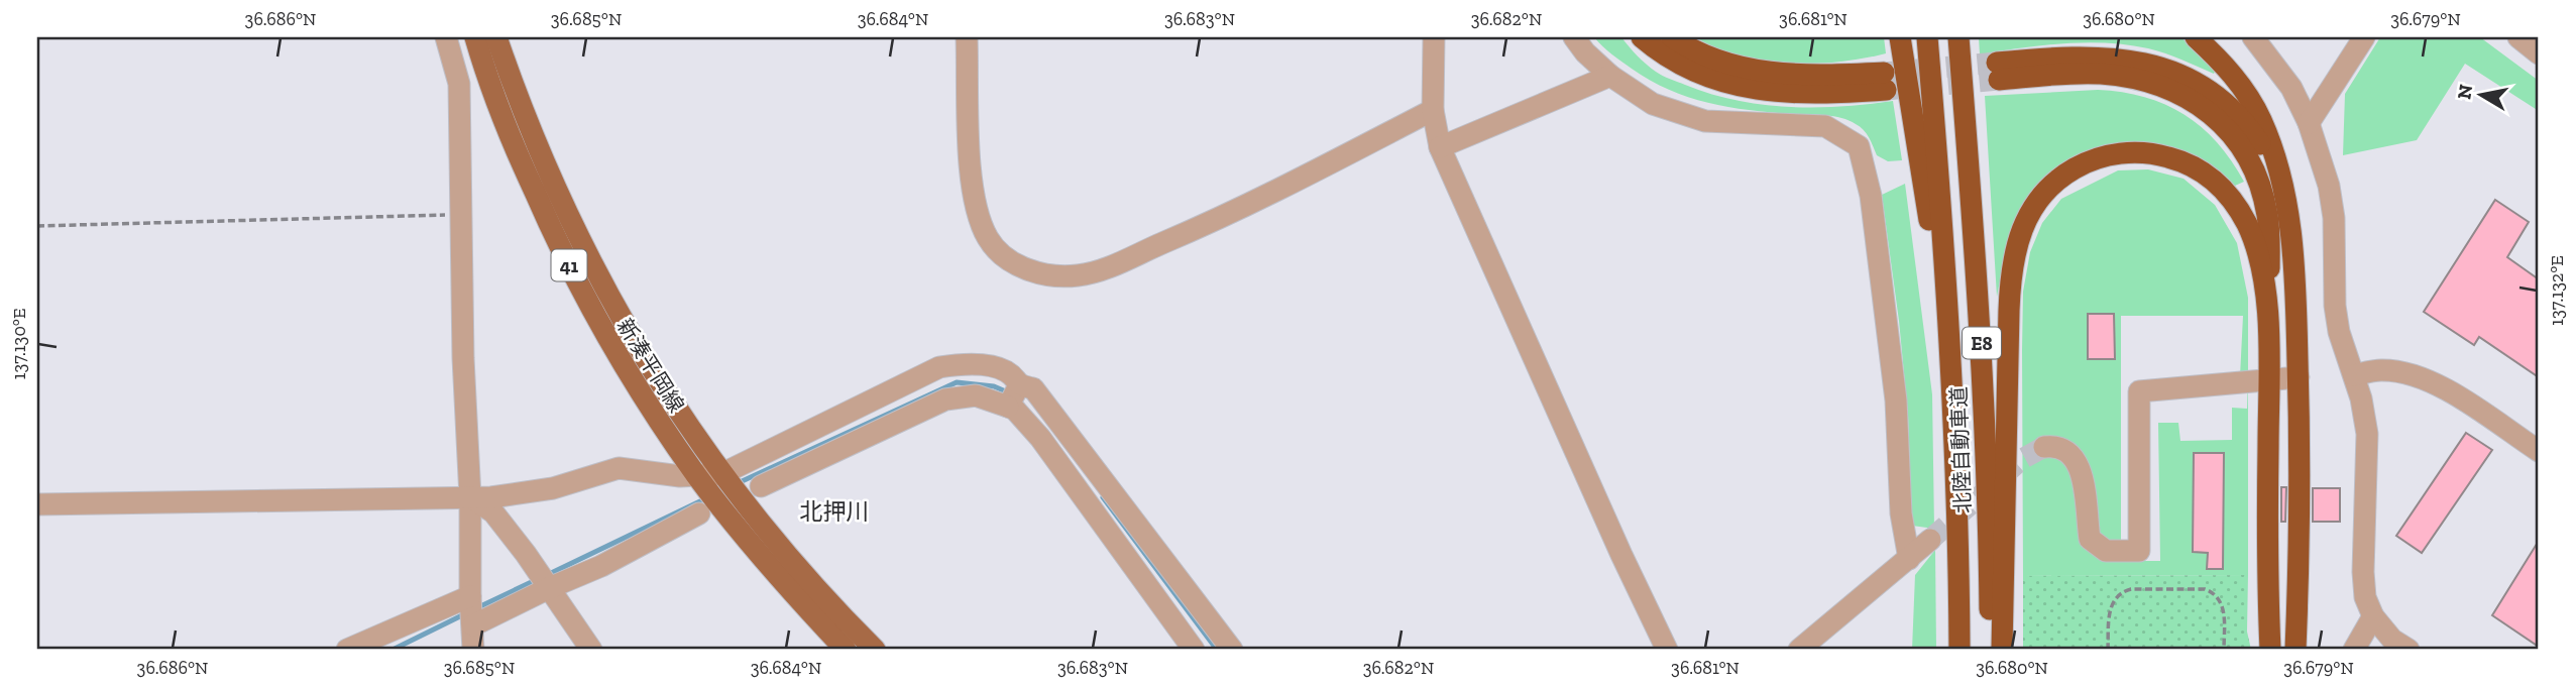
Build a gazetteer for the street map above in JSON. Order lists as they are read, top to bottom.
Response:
{
  "streets": {
    "highway": ["E8", "北陸自動車道"],
    "main road": ["41", "新湊平岡線"]
  },
  "districts": ["北押川"],
  "north": "left",
  "coordinates": [
    "36.686°N",
    "36.685°N",
    "36.684°N",
    "36.683°N",
    "36.682°N",
    "36.681°N",
    "36.680°N",
    "36.679°N",
    "137.132°E",
    "137.130°E"
  ]
}
